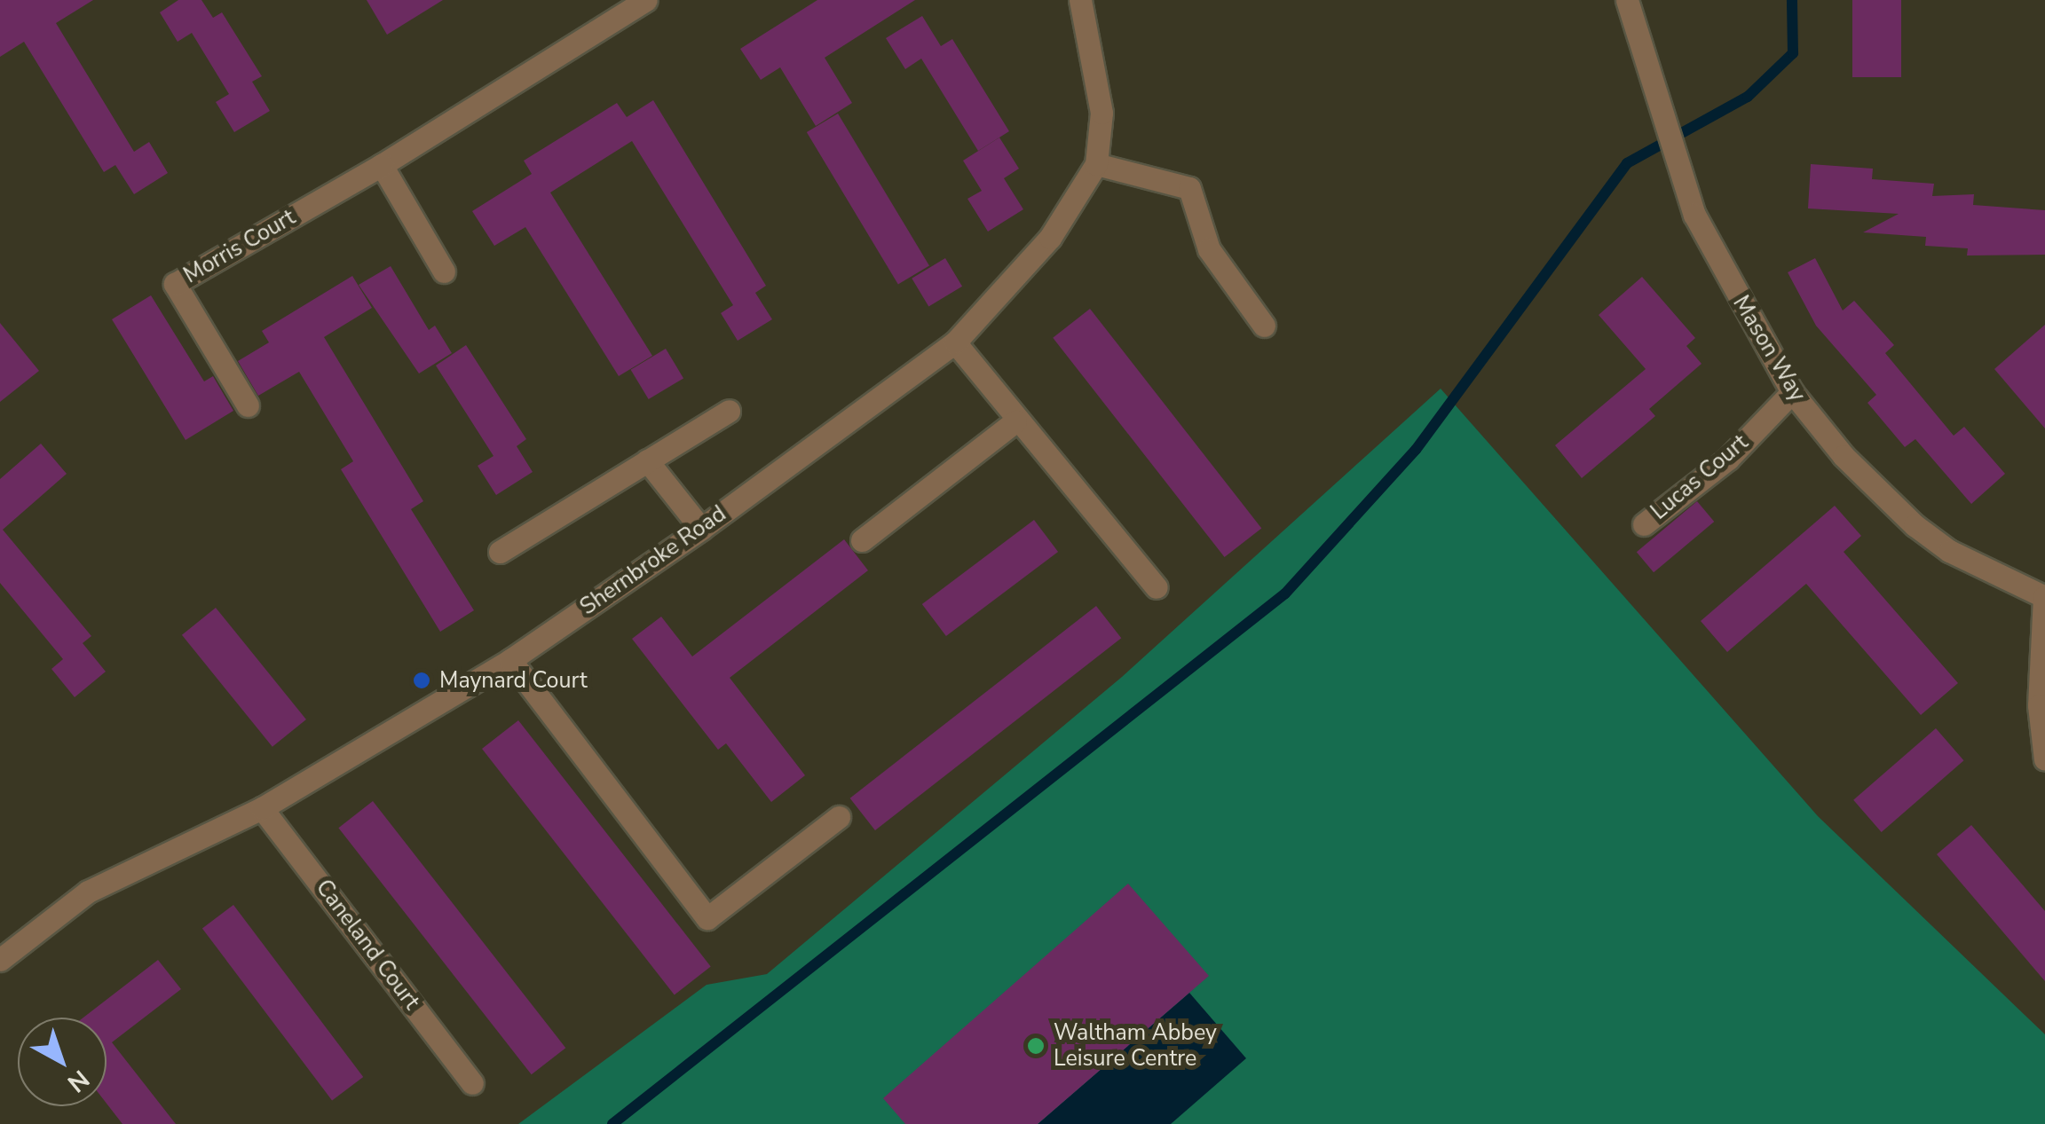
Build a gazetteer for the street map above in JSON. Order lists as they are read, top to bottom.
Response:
{
  "streets": {
    "street": [
      "Morris Court",
      "Mason Way",
      "Lucas Court",
      "Shernbroke Road",
      "Caneland Court"
    ]
  },
  "crossings": [
    ["Mason Way", "Lucas Court"],
    ["Shernbroke Road", "Caneland Court"]
  ],
  "places": ["Maynard Court", "Waltham Abbey Leisure Centre"],
  "north": "bottom right"
}
